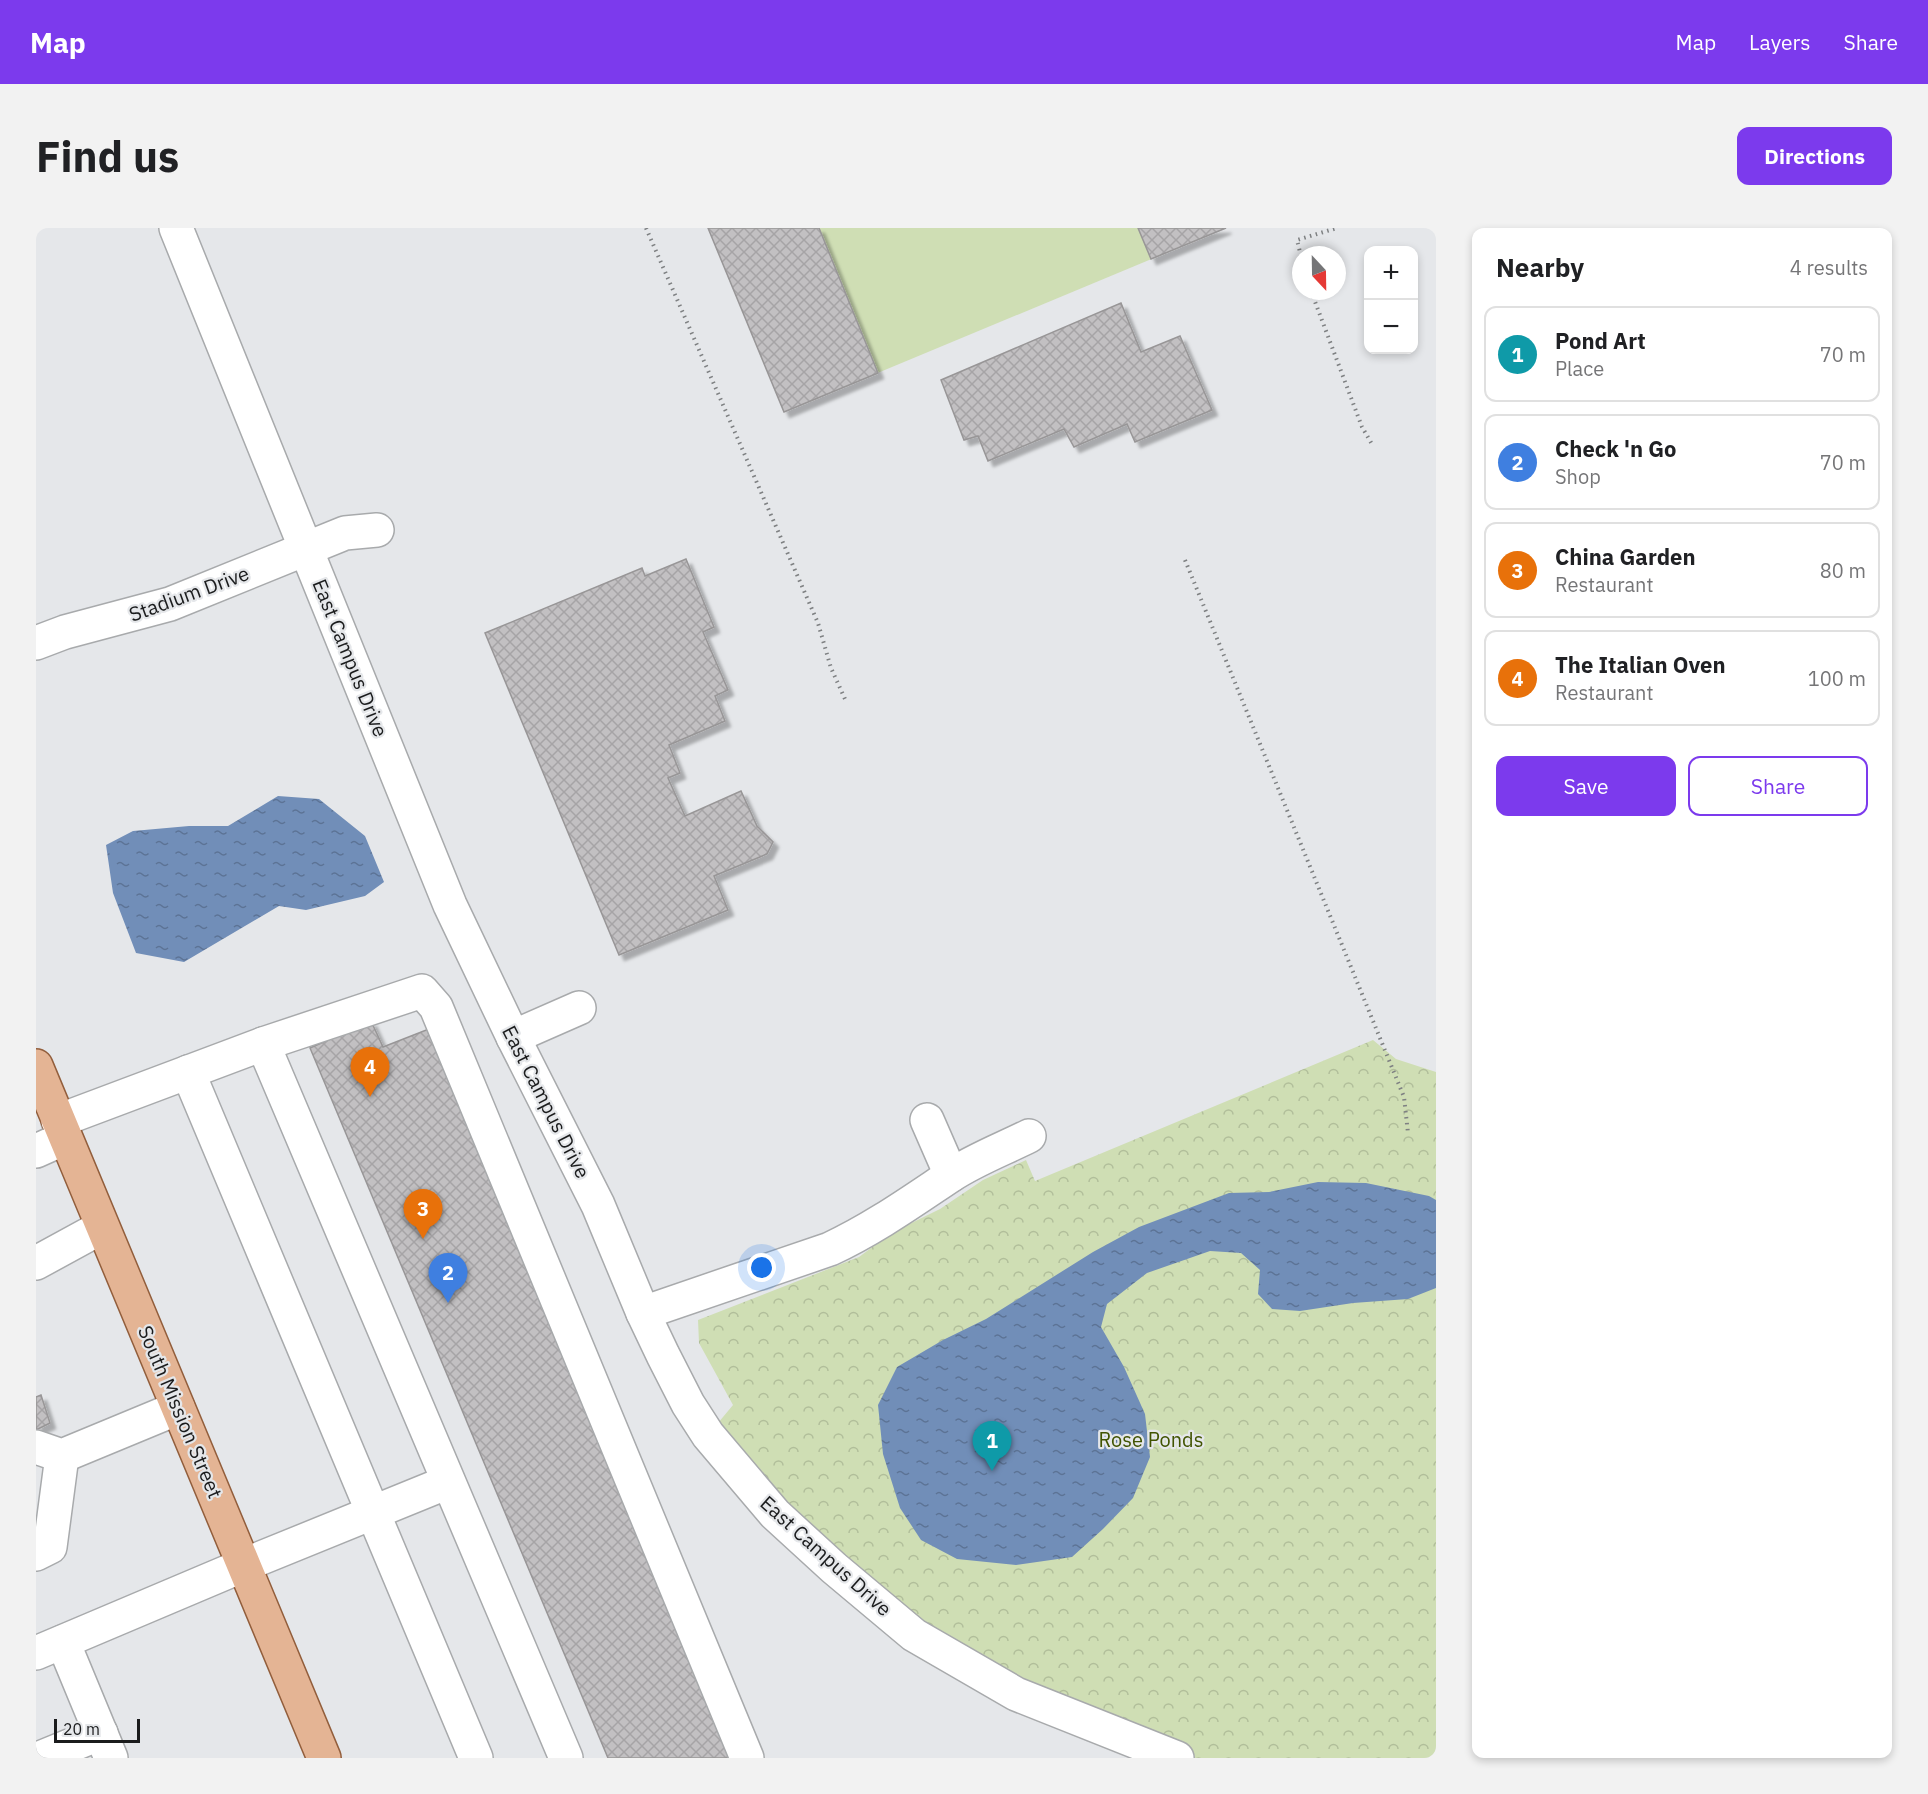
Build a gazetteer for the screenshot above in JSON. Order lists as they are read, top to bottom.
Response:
{
  "streets": {
    "main road": ["South Mission Street"],
    "street": ["Stadium Drive", "East Campus Drive"]
  },
  "crossings": [
    ["Stadium Drive", "East Campus Drive"]
  ],
  "parks": ["Rose Ponds"],
  "scale_bar": "20 m",
  "north": "bottom",
  "page": {
    "header": "Map",
    "nav": ["Map", "Layers", "Share"],
    "buttons": [
      "Directions",
      ["Save", "Share"]
    ],
    "title": "Find us",
    "heading": ["Nearby", "4 results"],
    "map_buttons": ["+", "−"],
    "list": [
      {
        "mark": "1",
        "name": "Pond Art",
        "note": "Place",
        "value": "70 m"
      },
      {
        "mark": "2",
        "name": "Check 'n Go",
        "note": "Shop",
        "value": "70 m"
      },
      {
        "mark": "3",
        "name": "China Garden",
        "note": "Restaurant",
        "value": "80 m"
      },
      {
        "mark": "4",
        "name": "The Italian Oven",
        "note": "Restaurant",
        "value": "100 m"
      }
    ],
    "pins": [
      "4",
      "3",
      "2",
      "1"
    ],
    "scale": "20 m"
  }
}
